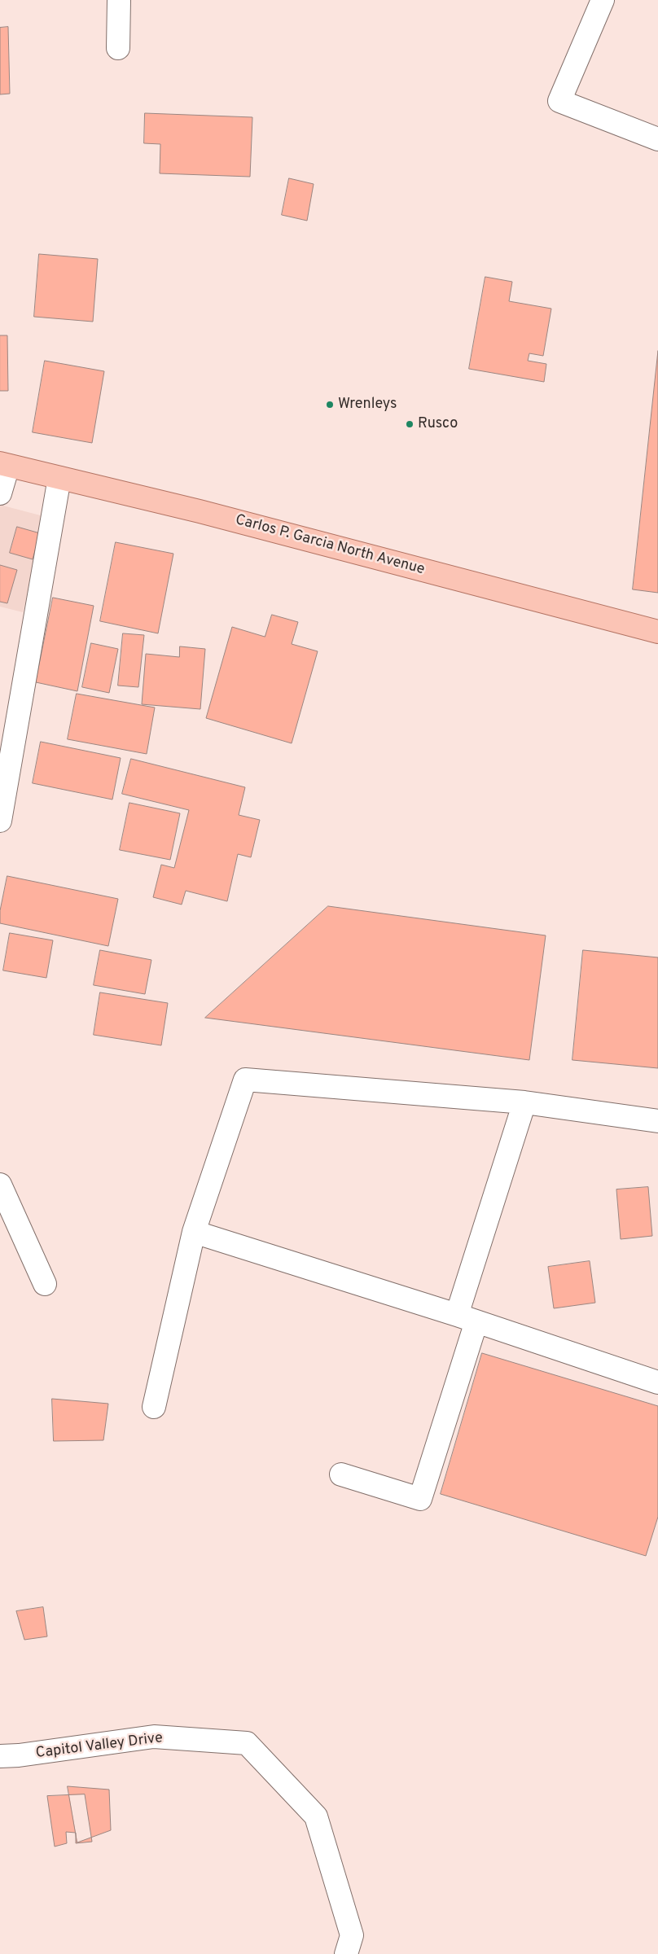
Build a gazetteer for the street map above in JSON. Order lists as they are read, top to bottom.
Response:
{
  "streets": {
    "main road": ["Carlos P. Garcia North Avenue"],
    "street": ["Capitol Valley Drive"]
  },
  "places": ["Wrenleys", "Rusco"]
}
